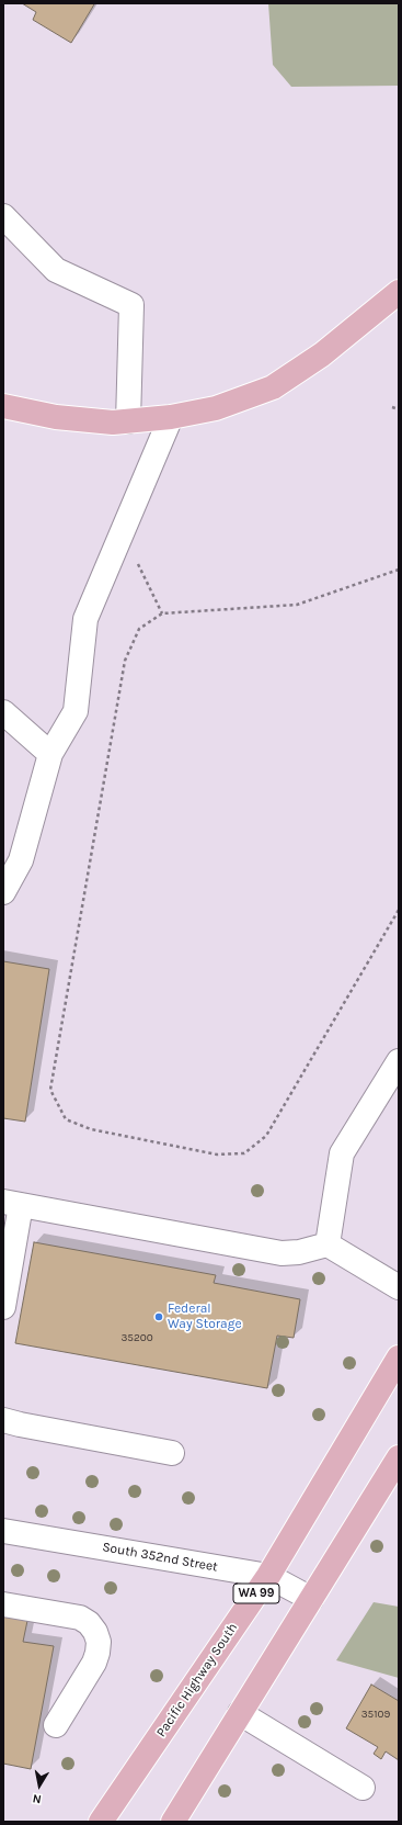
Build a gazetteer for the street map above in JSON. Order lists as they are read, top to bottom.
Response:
{
  "streets": {
    "main road": ["WA 99", "Pacific Highway South"],
    "street": ["South 352nd Street"]
  },
  "crossings": [
    ["South 352nd Street", "Pacific Highway South"]
  ],
  "places": ["Federal Way Storage"],
  "house_numbers": ["35200", "35109"],
  "north": "bottom"
}
